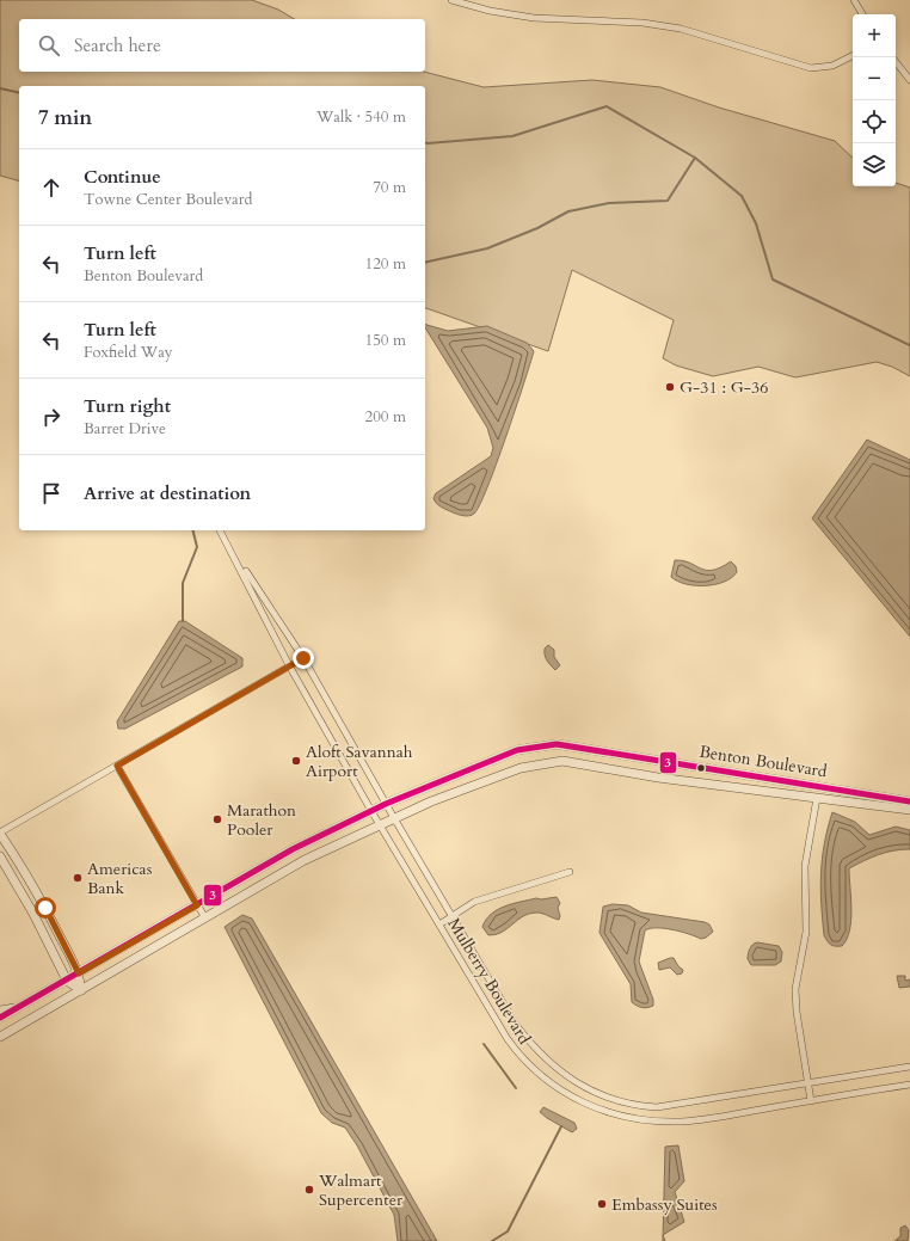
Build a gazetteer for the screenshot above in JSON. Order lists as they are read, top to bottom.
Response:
{
  "streets": {
    "street": ["Benton Boulevard", "Mulberry Boulevard"]
  },
  "crossings": [
    ["Benton Boulevard", "Mulberry Boulevard"]
  ],
  "places": [
    "G-31 : G-36",
    "Aloft Savannah Airport",
    "Marathon Pooler",
    "Americas Bank",
    "Walmart Supercenter",
    "Embassy Suites"
  ],
  "lines": ["transit line 3"],
  "page": {
    "map_buttons": ["+", "−"],
    "search": "Search here",
    "heading": ["7 min", "Walk · 540 m"],
    "list": [
      ["Continue", "Towne Center Boulevard", "70 m"],
      ["Turn left", "Benton Boulevard", "120 m"],
      ["Turn left", "Foxfield Way", "150 m"],
      ["Turn right", "Barret Drive", "200 m"],
      "Arrive at destination"
    ]
  }
}
